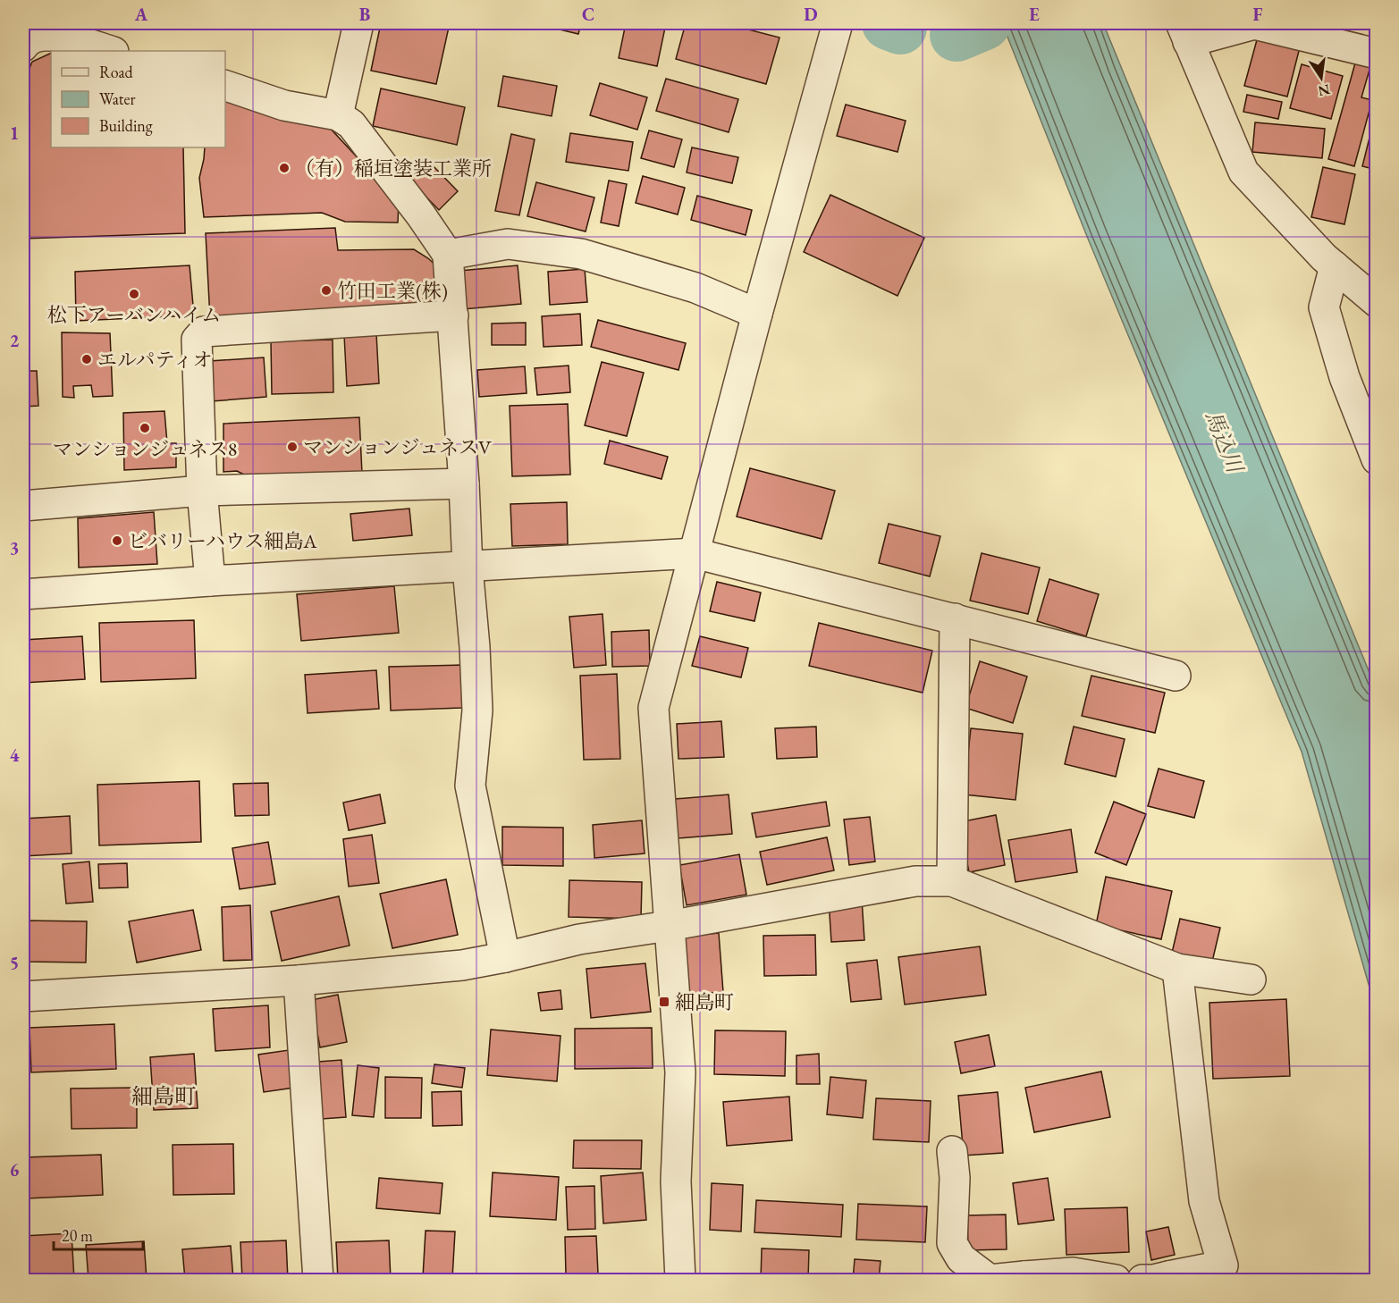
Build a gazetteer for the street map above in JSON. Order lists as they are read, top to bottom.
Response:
{
  "districts": ["細島町"],
  "water": ["馬込川"],
  "places": {
    "other": [
      "（有）稲垣塗装工業所",
      "竹田工業(株)",
      "松下アーバンハイム",
      "エルパティオ",
      "マンションジュネス8",
      "マンションジュネスⅤ",
      "ビバリーハウス細島A"
    ],
    "transit": ["細島町"]
  },
  "legend": ["Road", "Water", "Building"],
  "scale_bar": "20 m",
  "north": "bottom",
  "grid": {
    "columns": [
      "A",
      "B",
      "C",
      "D",
      "E",
      "F"
    ],
    "rows": [
      "1",
      "2",
      "3",
      "4",
      "5",
      "6"
    ]
  }
}
